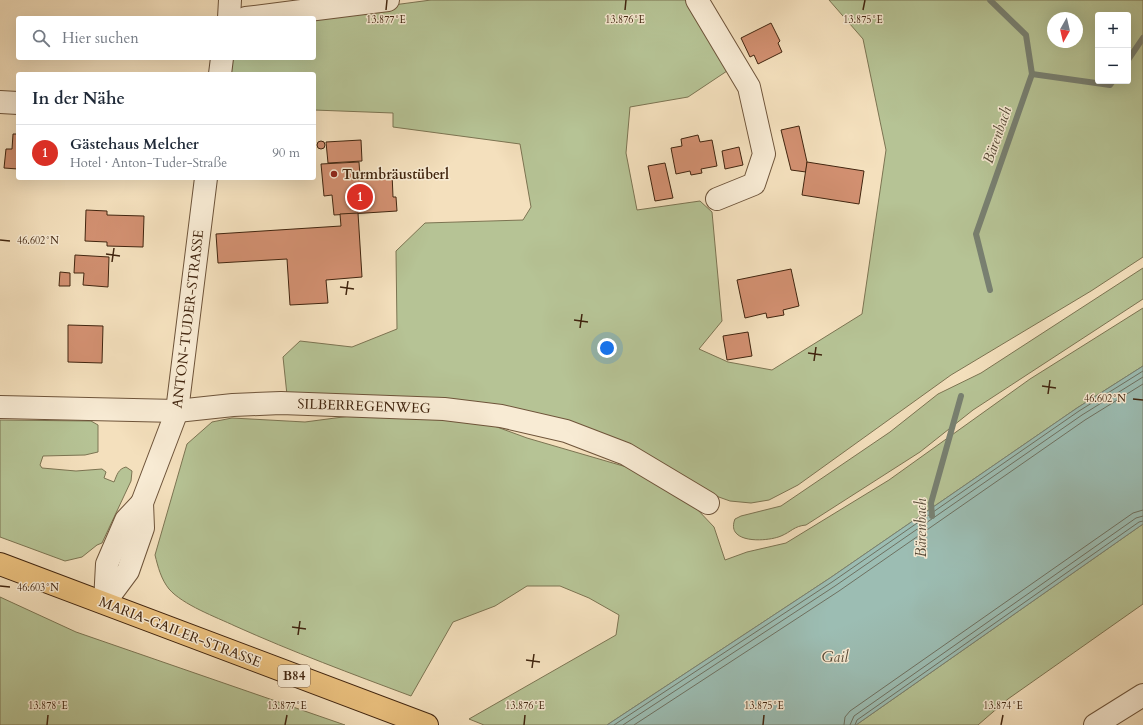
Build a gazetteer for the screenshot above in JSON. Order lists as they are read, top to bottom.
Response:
{
  "streets": {
    "main road": ["MARIA-GAILER-STRASSE", "B84"],
    "street": ["ANTON-TUDER-STRASSE", "SILBERREGENWEG"]
  },
  "crossings": [
    ["ANTON-TUDER-STRASSE", "SILBERREGENWEG"],
    ["ANTON-TUDER-STRASSE", "MARIA-GAILER-STRASSE"]
  ],
  "water": ["Bärenbach", "Gail"],
  "places": ["Turmbräustüberl"],
  "north": "bottom",
  "page": {
    "map_buttons": ["+", "−"],
    "search": "Hier suchen",
    "heading": "In der Nähe",
    "list": [
      {
        "mark": "1",
        "name": "Gästehaus Melcher",
        "note": "Hotel · Anton-Tuder-Straße",
        "value": "90 m"
      }
    ],
    "pins": "1"
  },
  "coordinates": [
    "13.877°E",
    "13.876°E",
    "13.875°E",
    "46.602°N",
    "46.603°N",
    "13.878°E",
    "13.874°E"
  ]
}
